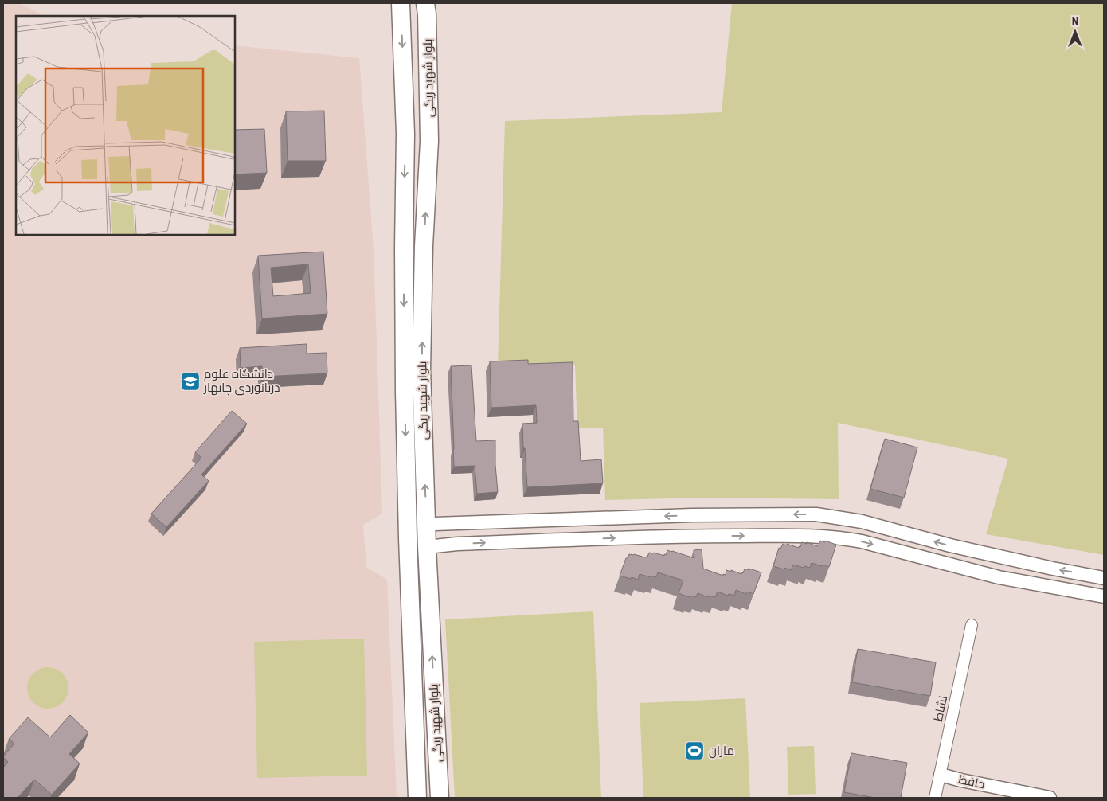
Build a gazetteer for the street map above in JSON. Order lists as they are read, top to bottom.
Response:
{
  "streets": {
    "highway": ["بلوار شهید ریگی"],
    "street": ["نشاط", "حافظ"]
  },
  "crossings": [
    ["نشاط", "حافظ"]
  ],
  "places": {
    "school or university": ["دانشگاه علوم دریانوردی چابهار"],
    "sports": ["ماران"]
  },
  "north": "top"
}
